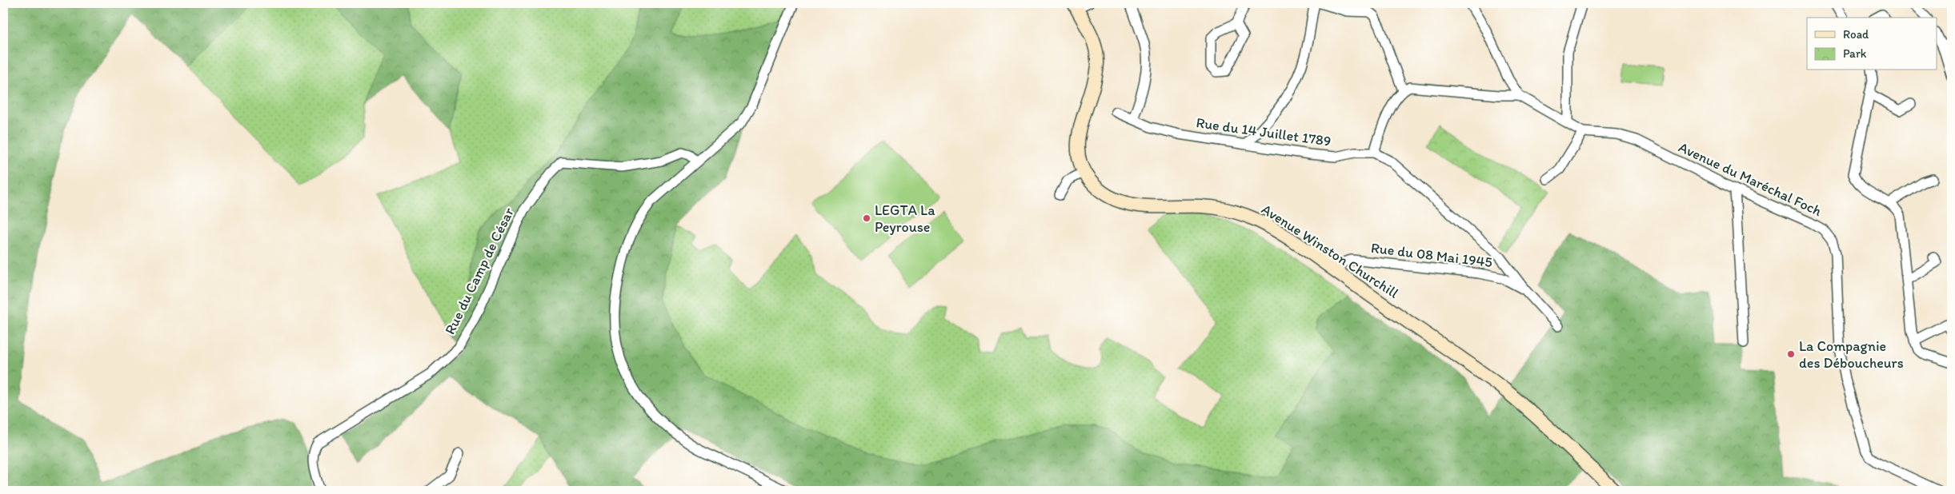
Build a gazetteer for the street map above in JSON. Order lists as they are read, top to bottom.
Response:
{
  "streets": {
    "main road": ["Avenue Winston Churchill"],
    "street": [
      "Rue du 14 Juillet 1789",
      "Avenue du Maréchal Foch",
      "Rue du 08 Mai 1945",
      "Rue du Camp de César"
    ]
  },
  "crossings": [
    ["Rue du 14 Juillet 1789", "Rue du 08 Mai 1945"],
    ["Avenue Winston Churchill", "Rue du 08 Mai 1945"]
  ],
  "places": ["LEGTA La Peyrouse", "La Compagnie des Déboucheurs"],
  "legend": ["Road", "Park"]
}
